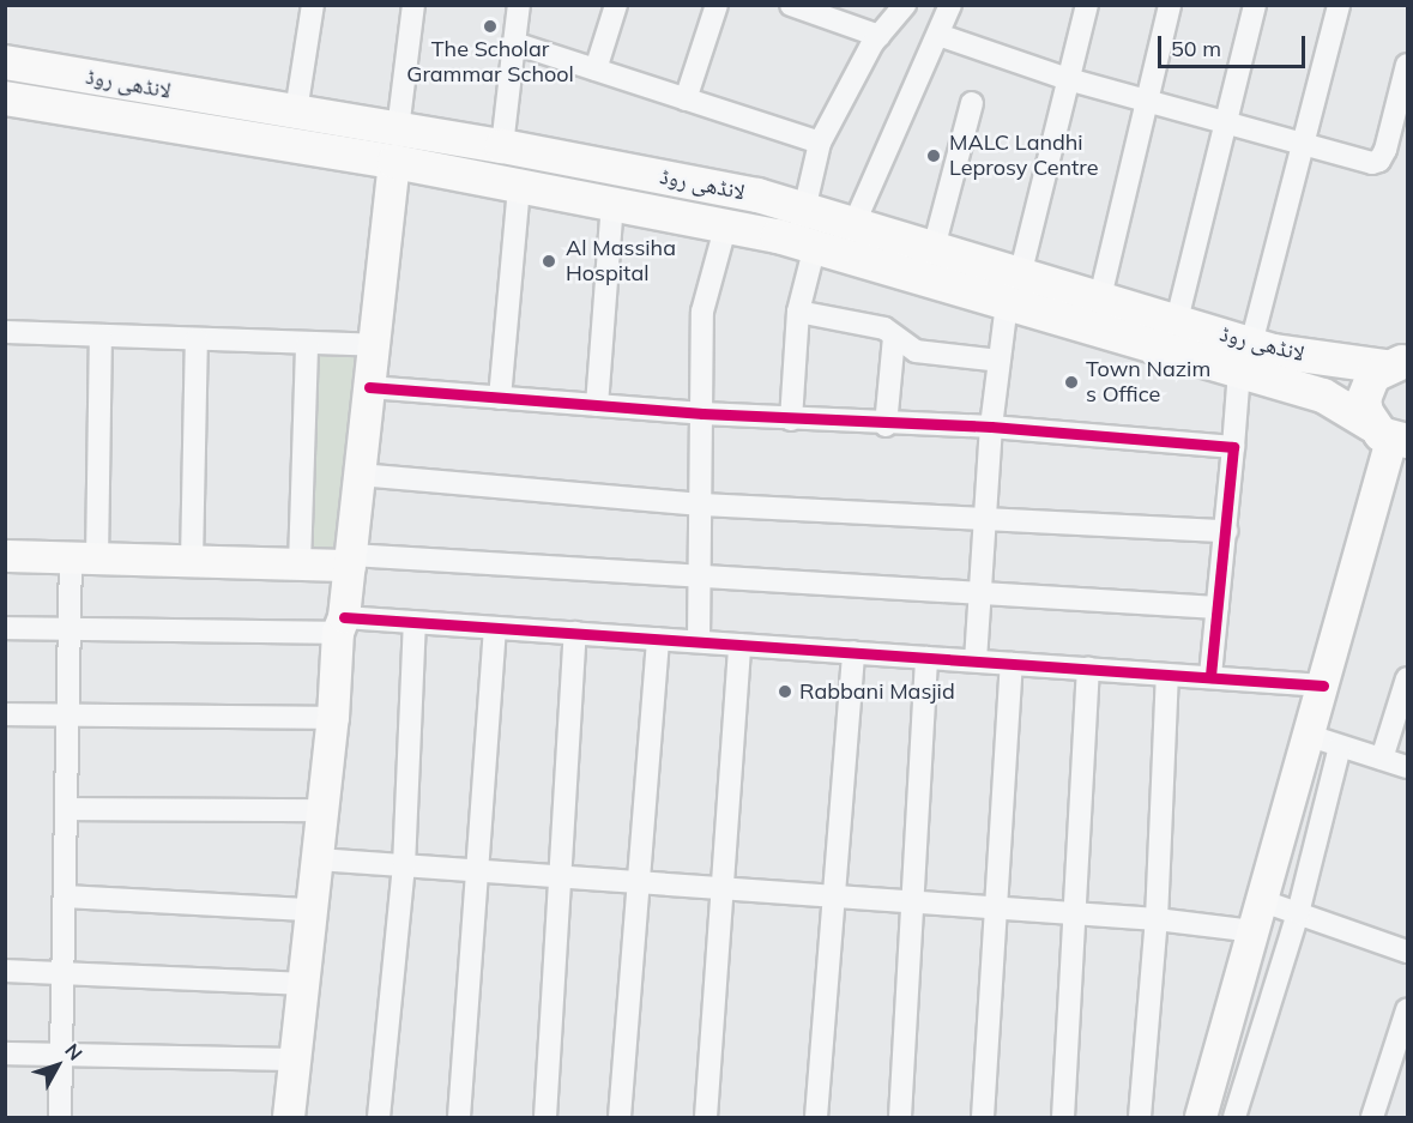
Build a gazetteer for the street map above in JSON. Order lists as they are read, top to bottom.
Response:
{
  "streets": {
    "main road": ["لانڈھی روڈ"]
  },
  "places": [
    "The Scholar Grammar School",
    "MALC Landhi Leprosy Centre",
    "Al Massiha Hospital",
    "Town Nazim s Office",
    "Rabbani Masjid"
  ],
  "scale_bar": "50 m",
  "north": "top right"
}
